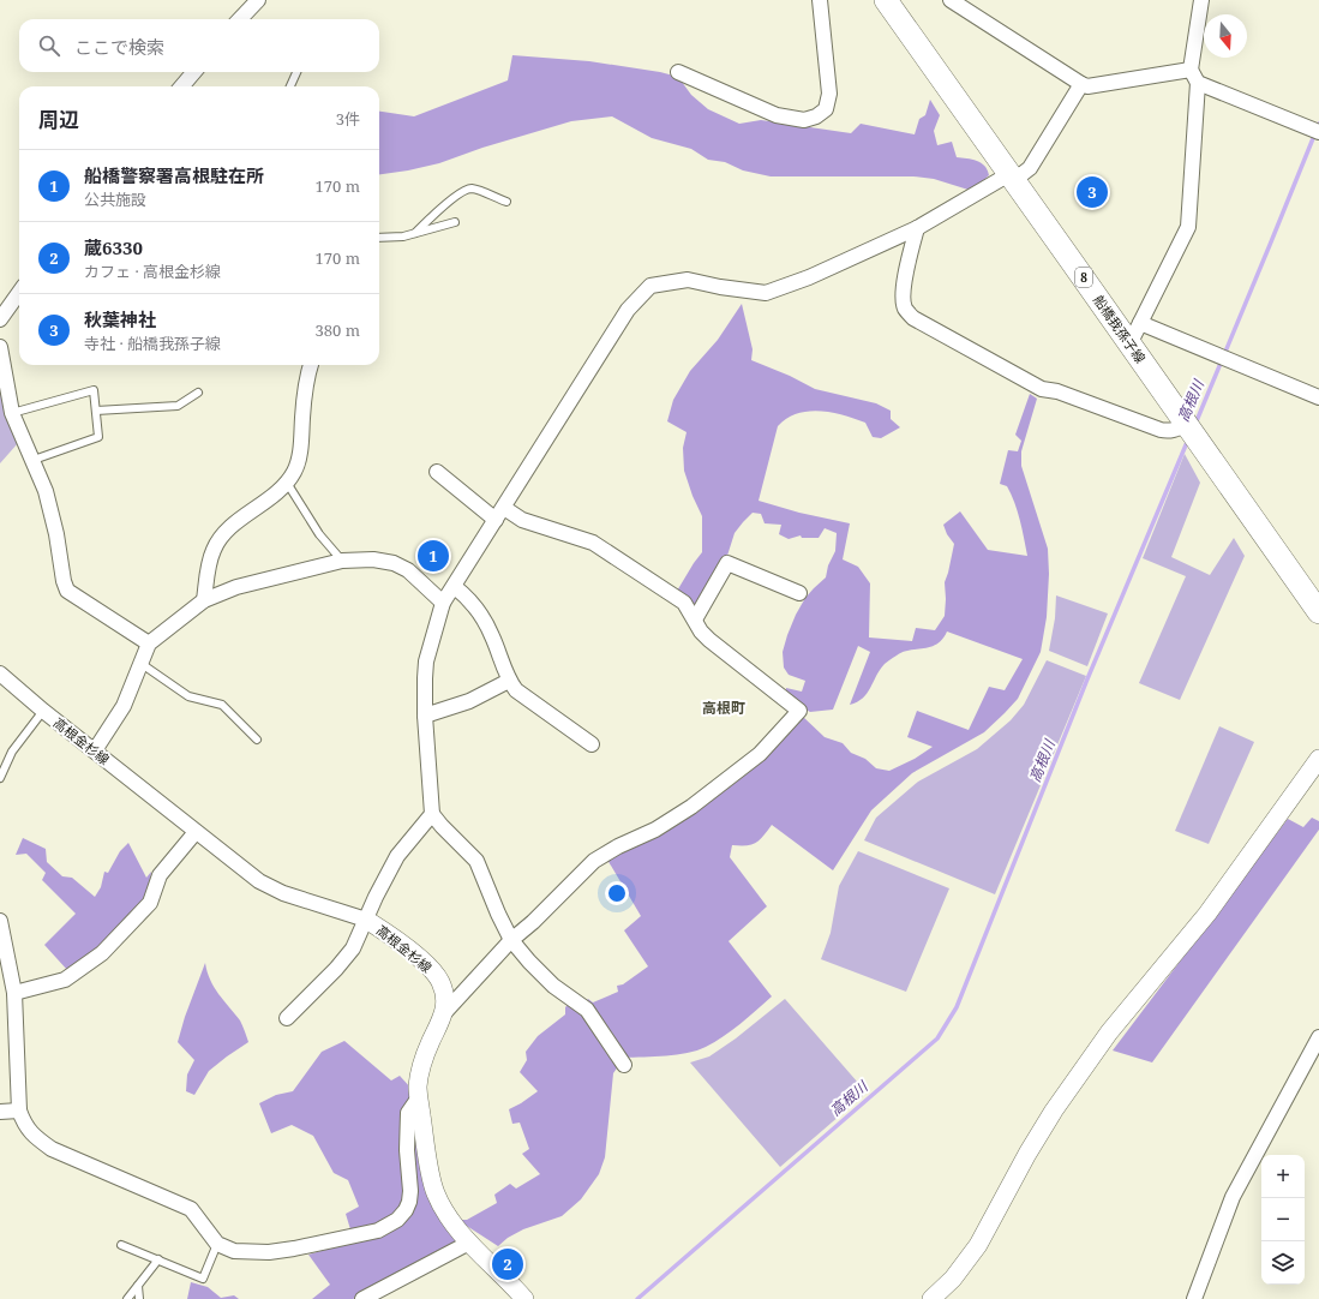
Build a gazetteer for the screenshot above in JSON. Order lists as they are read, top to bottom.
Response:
{
  "streets": {
    "main road": ["8", "船橋我孫子線"],
    "street": ["高根金杉線"]
  },
  "districts": ["高根町"],
  "water": ["高根川"],
  "north": "bottom",
  "page": {
    "search": "ここで検索",
    "heading": ["周辺", "3件"],
    "list": [
      {
        "mark": "1",
        "name": "船橋警察署高根駐在所",
        "note": "公共施設",
        "value": "170 m"
      },
      {
        "mark": "2",
        "name": "蔵6330",
        "note": "カフェ · 高根金杉線",
        "value": "170 m"
      },
      {
        "mark": "3",
        "name": "秋葉神社",
        "note": "寺社 · 船橋我孫子線",
        "value": "380 m"
      }
    ],
    "pins": ["3", "1", "2"],
    "map_buttons": ["+", "−"]
  }
}
